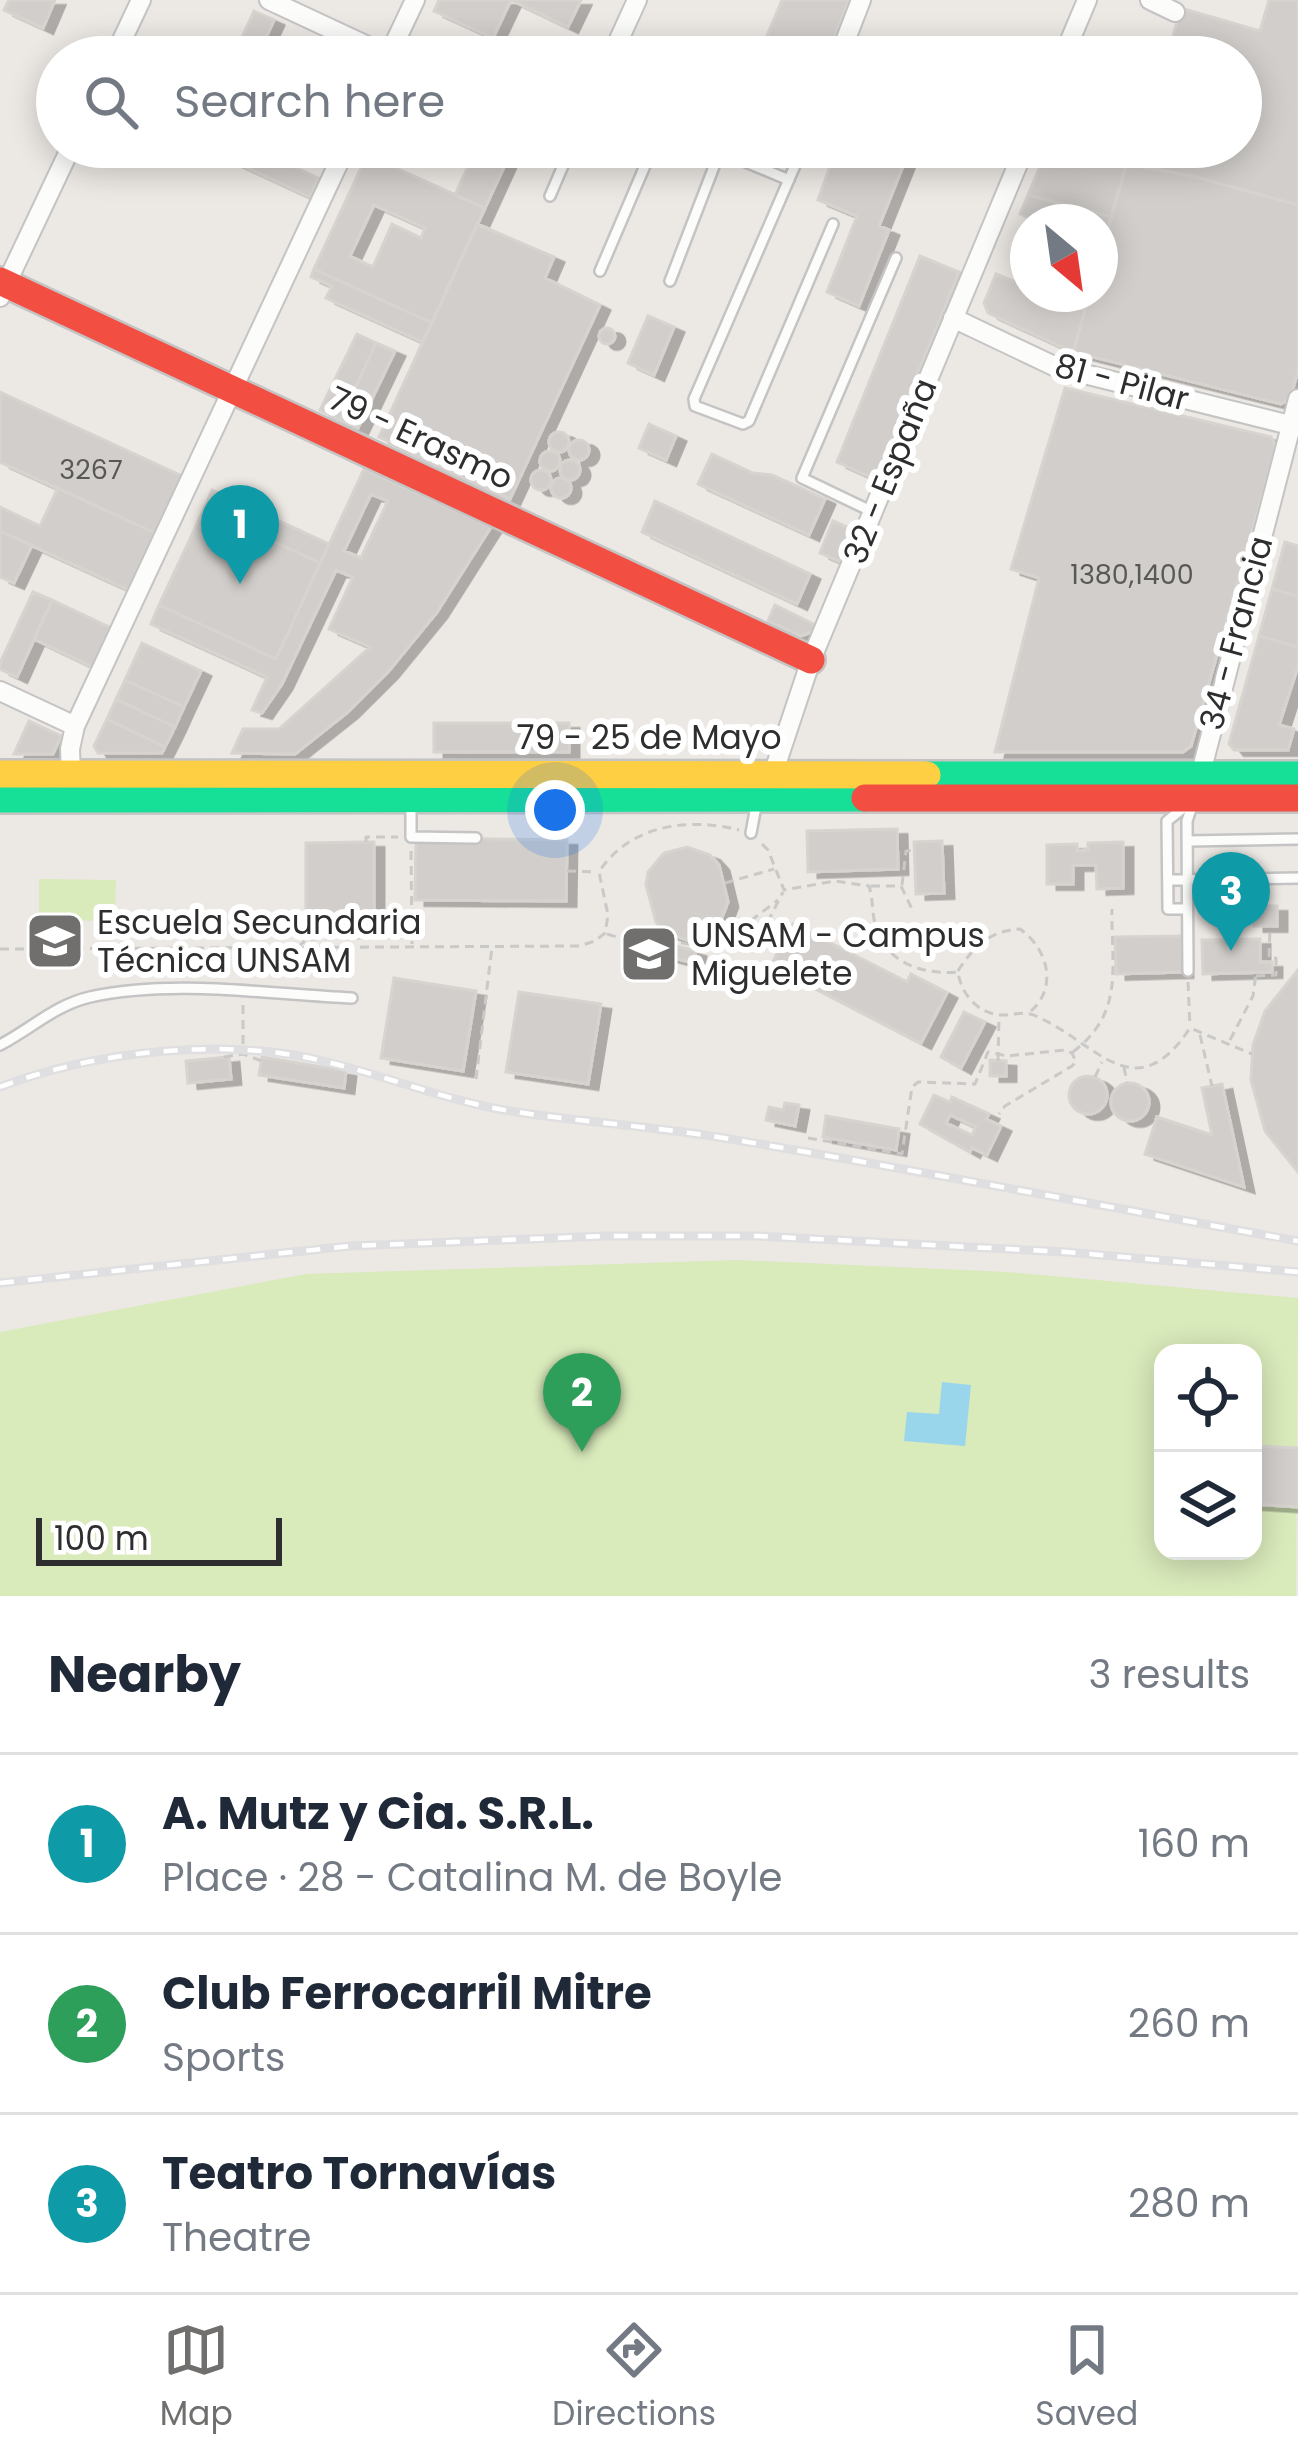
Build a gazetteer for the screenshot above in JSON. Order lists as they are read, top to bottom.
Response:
{
  "streets": {
    "main road": ["79 - Erasmo", "79 - 25 de Mayo"],
    "street": ["81 - Pilar", "32 - España", "34 - Francia"]
  },
  "crossings": [
    ["81 - Pilar", "32 - España"],
    ["81 - Pilar", "34 - Francia"],
    ["79 - Erasmo", "32 - España"],
    ["32 - España", "79 - 25 de Mayo"],
    ["34 - Francia", "79 - 25 de Mayo"]
  ],
  "places": {
    "school or university": ["Escuela Secundaria Técnica UNSAM", "UNSAM - Campus Miguelete"]
  },
  "house_numbers": ["3267", "1380,1400"],
  "scale_bar": "100 m",
  "north": "bottom right",
  "page": {
    "search": "Search here",
    "pins": ["1", "3", "2"],
    "scale": "100 m",
    "heading": ["Nearby", "3 results"],
    "list": [
      {
        "mark": "1",
        "name": "A. Mutz y Cia. S.R.L.",
        "note": "Place · 28 - Catalina M. de Boyle",
        "value": "160 m"
      },
      {
        "mark": "2",
        "name": "Club Ferrocarril Mitre",
        "note": "Sports",
        "value": "260 m"
      },
      {
        "mark": "3",
        "name": "Teatro Tornavías",
        "note": "Theatre",
        "value": "280 m"
      }
    ],
    "nav": ["Map", "Directions", "Saved"]
  }
}
